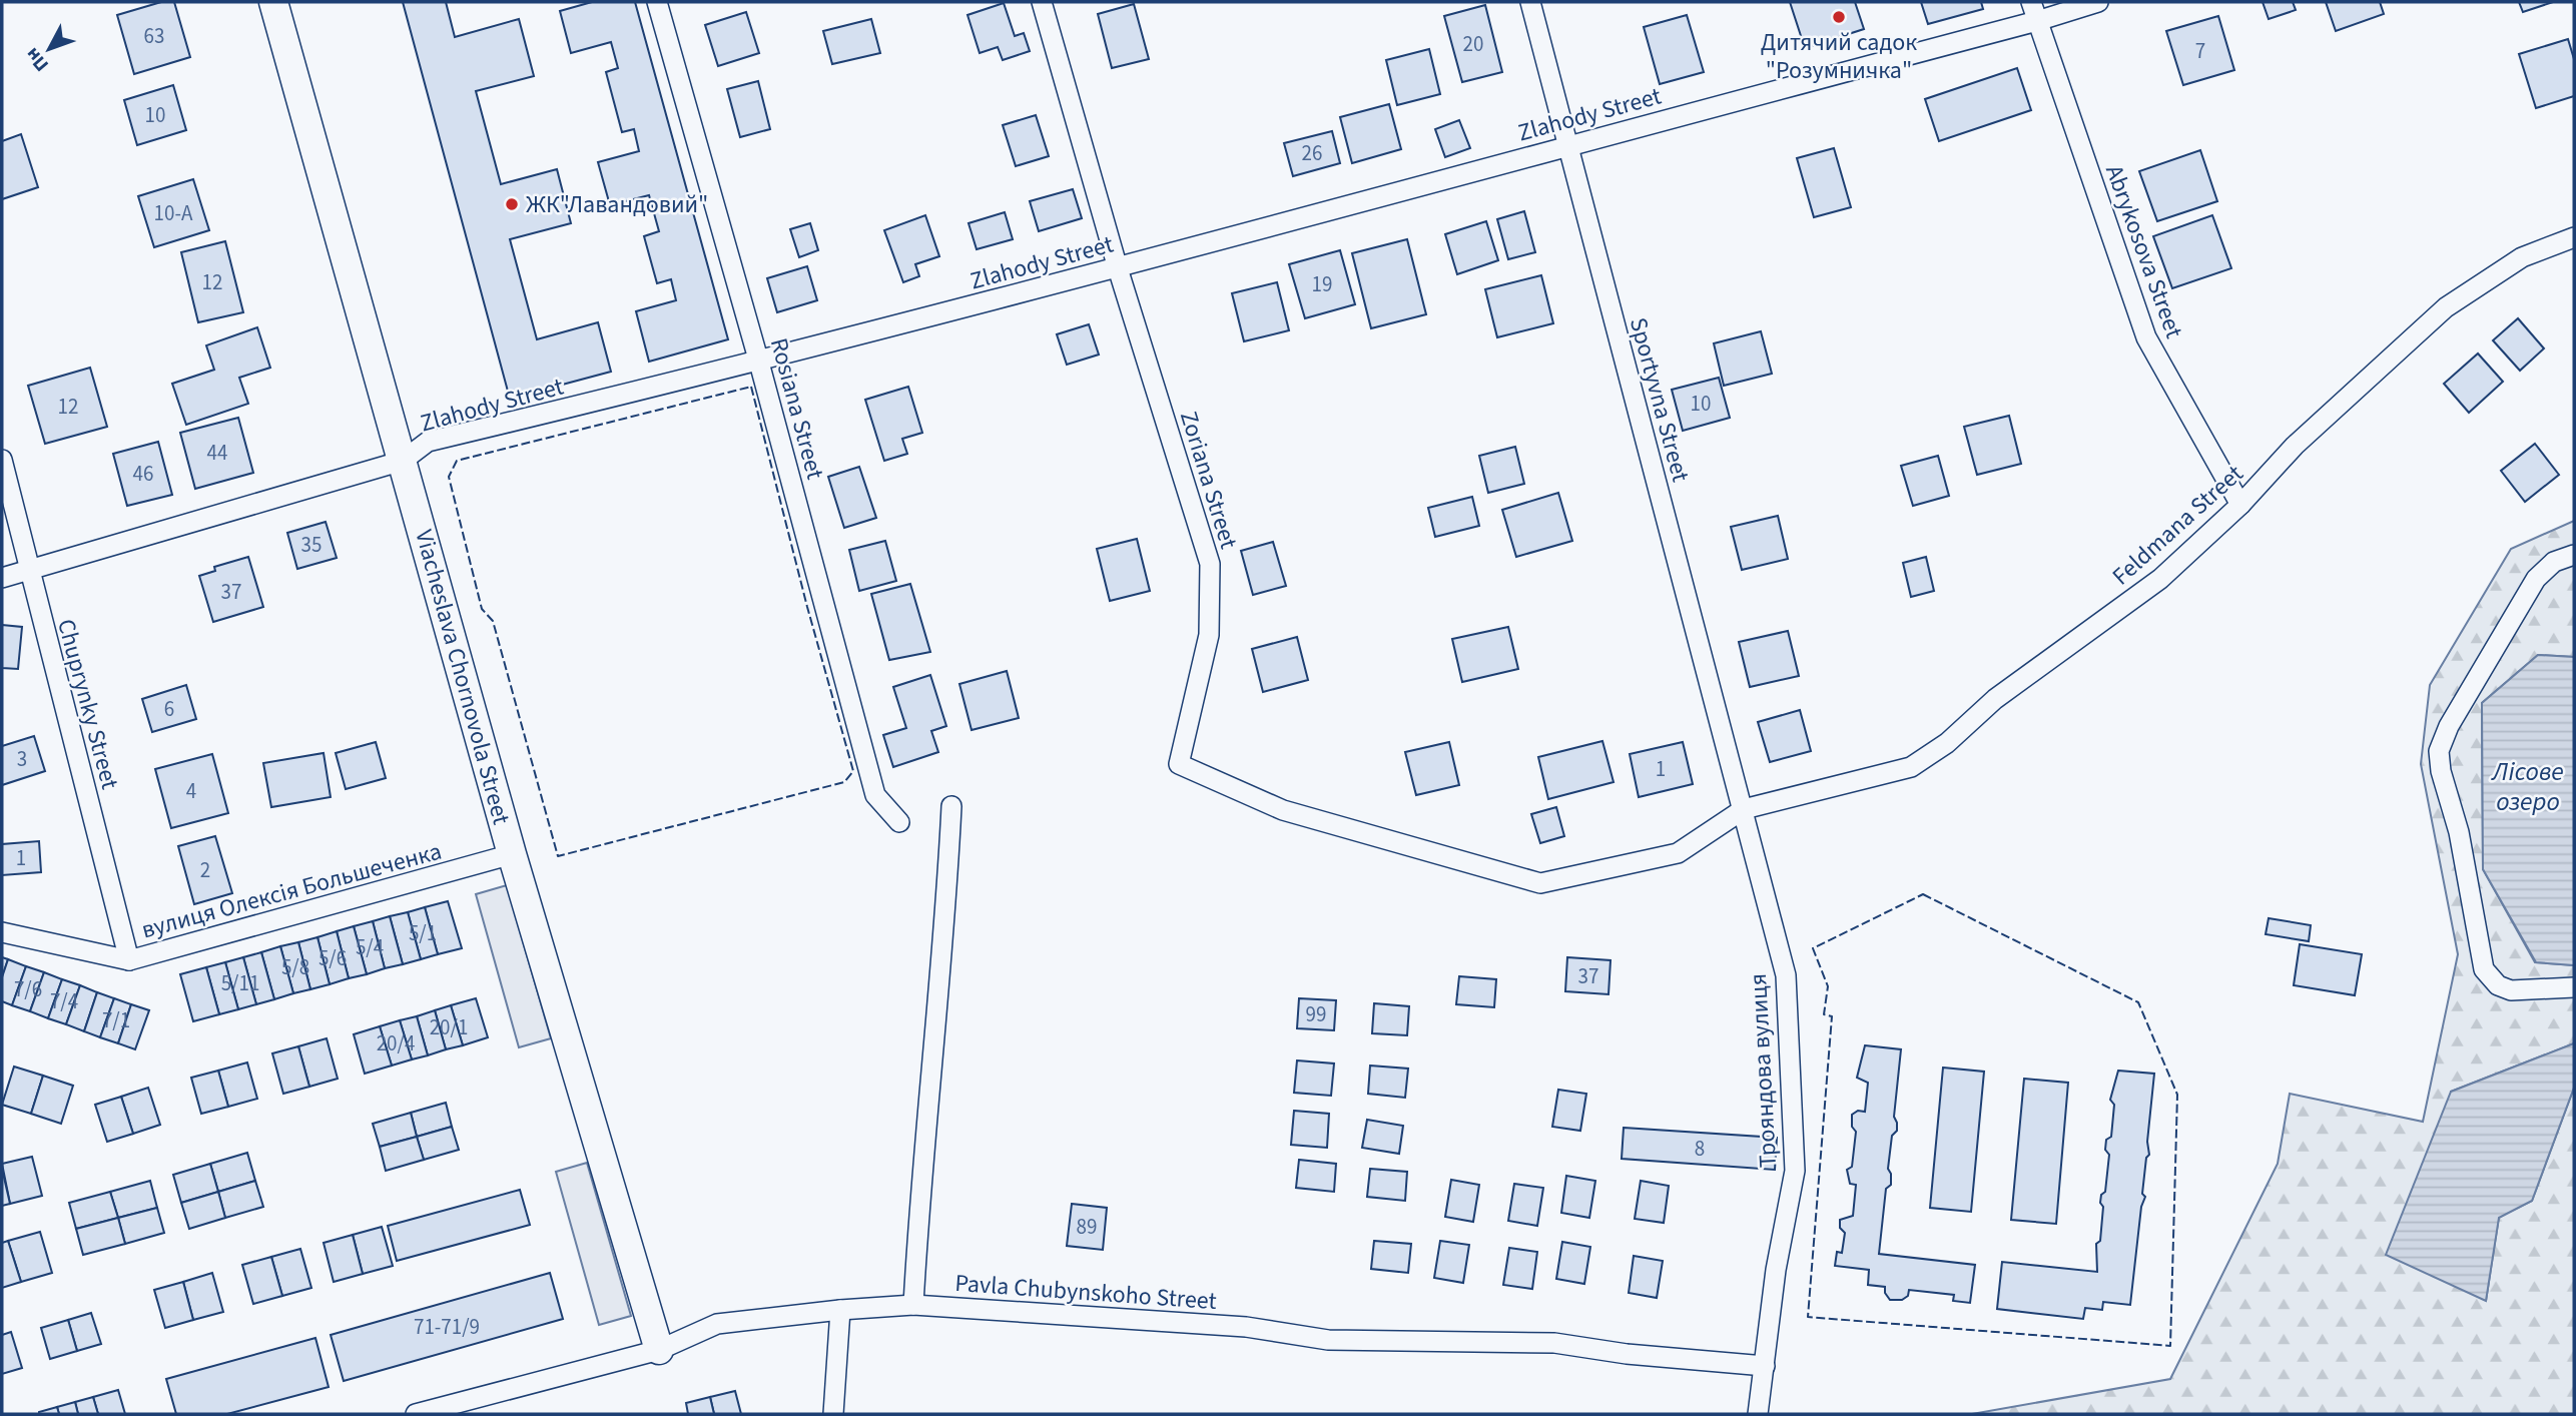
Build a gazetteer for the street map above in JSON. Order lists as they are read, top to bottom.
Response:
{
  "streets": {
    "street": [
      "Zlahody Street",
      "Abrykosova Street",
      "Sportyvna Street",
      "Rosiana Street",
      "Zoriana Street",
      "Feldmana Street",
      "Viacheslava Chornovola Street",
      "Chuprynky Street",
      "вулиця Олексія Большеченка",
      "Трояндова вулиця",
      "Pavla Chubynskoho Street"
    ]
  },
  "crossings": [
    ["Zlahody Street", "Abrykosova Street"],
    ["Zlahody Street", "Sportyvna Street"],
    ["Zlahody Street", "Rosiana Street"],
    ["Zlahody Street", "Zoriana Street"],
    ["Zlahody Street", "Viacheslava Chornovola Street"],
    ["Zlahody Street", "Chuprynky Street"],
    ["Abrykosova Street", "Feldmana Street"],
    ["Sportyvna Street", "Zoriana Street"],
    ["Sportyvna Street", "Feldmana Street"],
    ["Sportyvna Street", "Трояндова вулиця"],
    ["Zoriana Street", "Feldmana Street"],
    ["Zoriana Street", "Трояндова вулиця"],
    ["Feldmana Street", "Трояндова вулиця"],
    ["Viacheslava Chornovola Street", "вулиця Олексія Большеченка"],
    ["Viacheslava Chornovola Street", "Pavla Chubynskoho Street"],
    ["Chuprynky Street", "вулиця Олексія Большеченка"],
    ["Трояндова вулиця", "Pavla Chubynskoho Street"]
  ],
  "water": ["Лісове озеро"],
  "places": ["Дитячий садок \"Розумничка\"", "ЖК\"Лавандовий\""],
  "house_numbers": [
    "63",
    "20",
    "7",
    "10",
    "26",
    "10-А",
    "12",
    "19",
    "10",
    "12",
    "44",
    "46",
    "35",
    "37",
    "6",
    "3",
    "1",
    "4",
    "1",
    "2",
    "5/1",
    "5/4",
    "5/6",
    "5/8",
    "37",
    "5/11",
    "7/6",
    "7/4",
    "99",
    "7/1",
    "20/1",
    "20/4",
    "8",
    "89",
    "71-71/9"
  ],
  "north": "bottom left"
}
